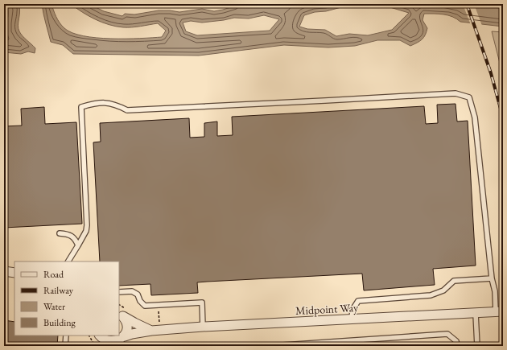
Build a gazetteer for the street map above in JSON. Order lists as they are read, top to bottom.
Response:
{
  "streets": {
    "street": ["Midpoint Way"]
  },
  "legend": [
    "Road",
    "Railway",
    "Water",
    "Building"
  ]
}
